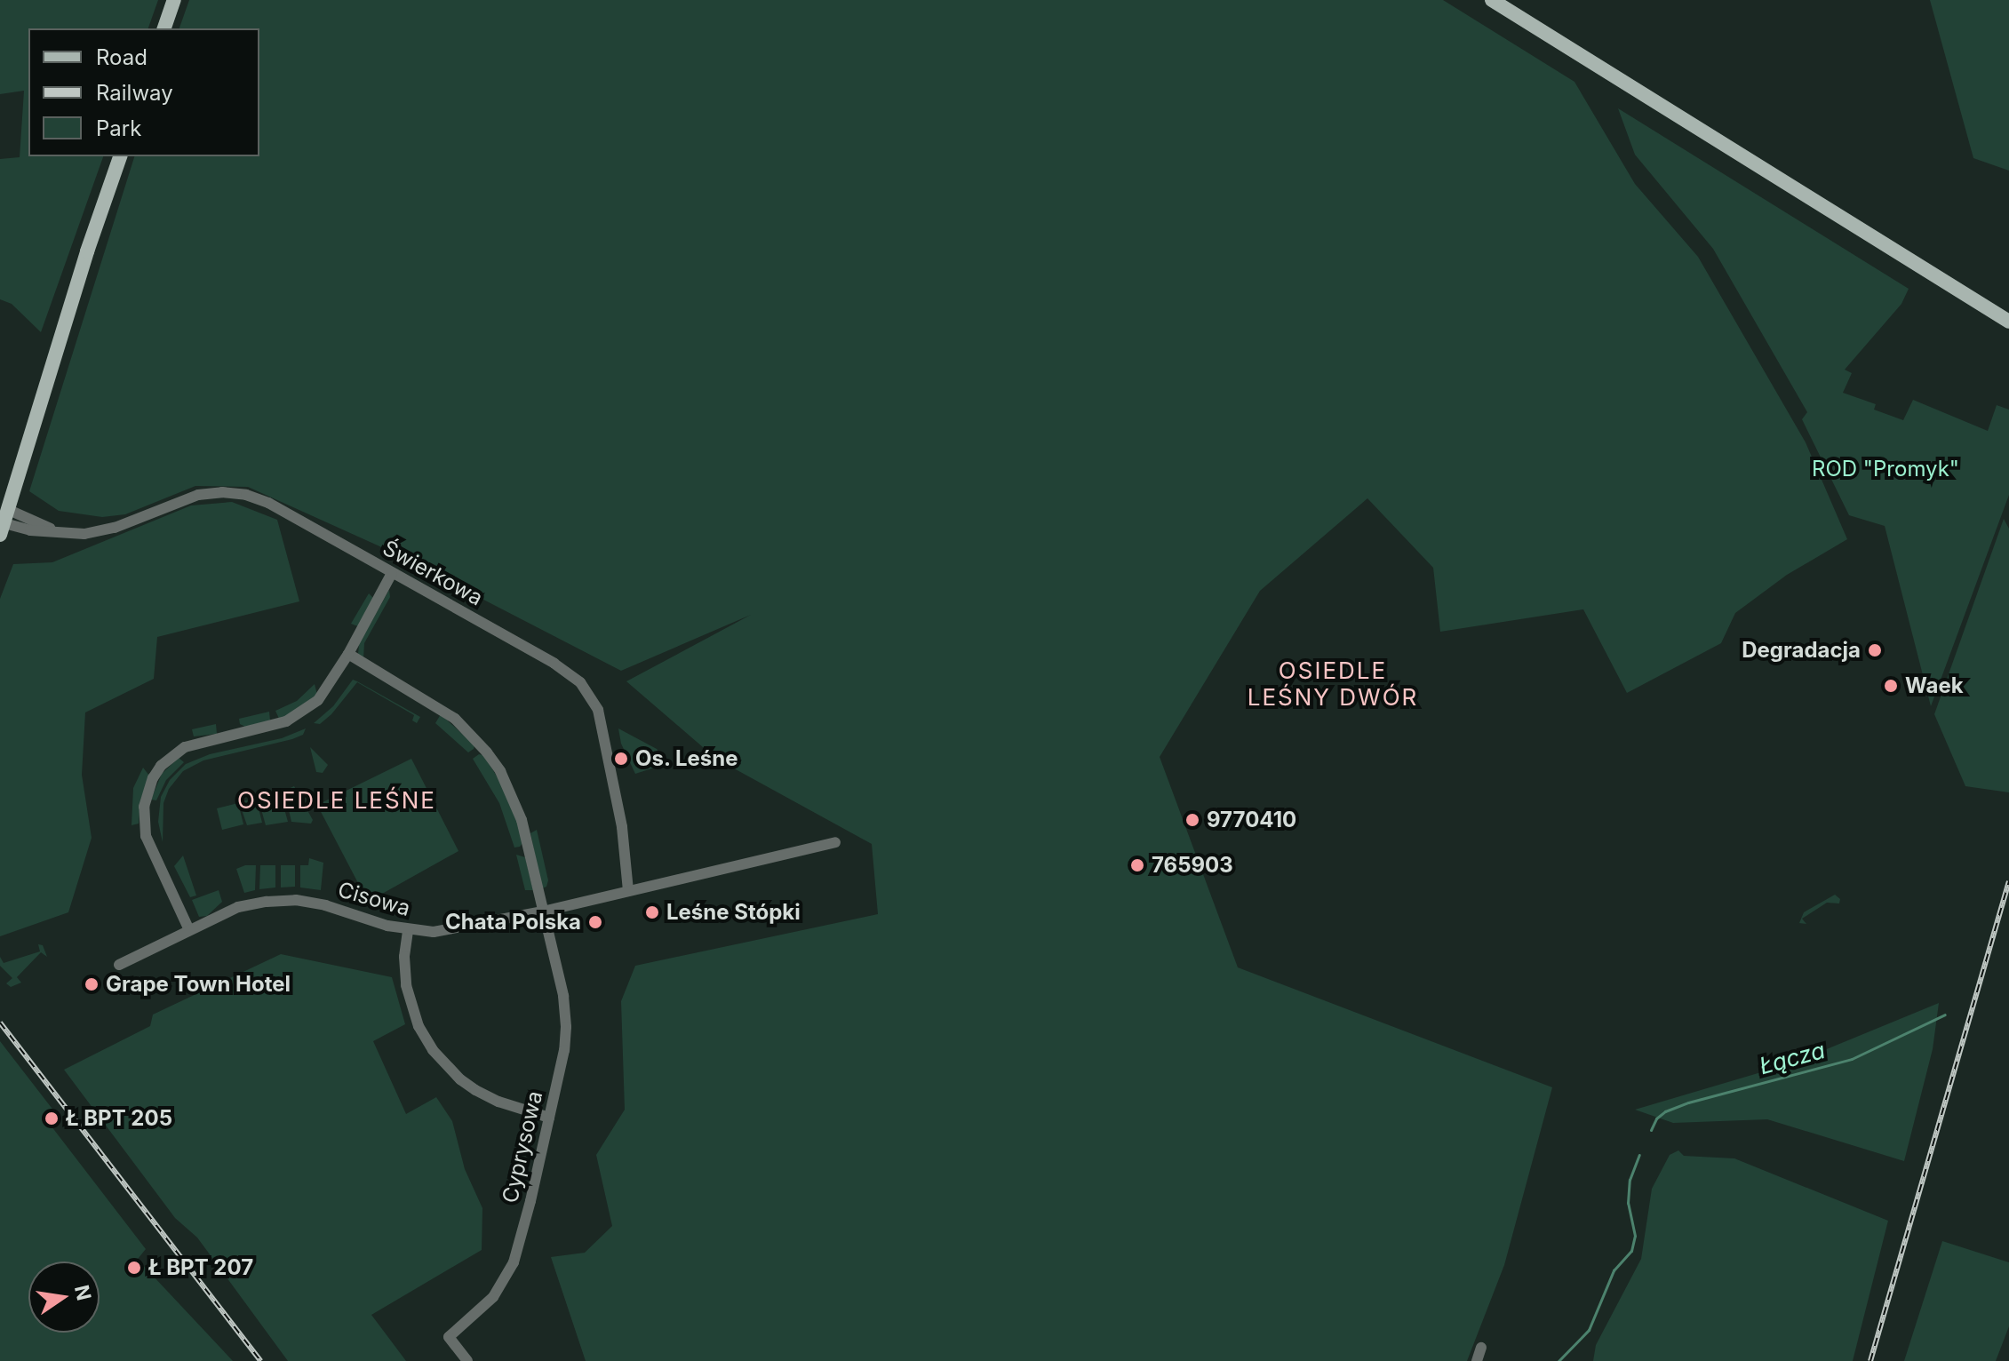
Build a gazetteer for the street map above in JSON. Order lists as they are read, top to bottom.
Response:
{
  "streets": {
    "street": ["Świerkowa", "Cisowa", "Cyprysowa"]
  },
  "crossings": [
    ["Świerkowa", "Cisowa"],
    ["Cisowa", "Cyprysowa"]
  ],
  "districts": ["OSIEDLE LEŚNY DWÓR", "OSIEDLE LEŚNE"],
  "water": ["Łącza"],
  "parks": ["ROD \"Promyk\""],
  "places": [
    "Degradacja",
    "Waek",
    "Os. Leśne",
    "9770410",
    "765903",
    "Leśne Stópki",
    "Chata Polska",
    "Grape Town Hotel",
    "Ł BPT 205",
    "Ł BPT 207"
  ],
  "legend": ["Road", "Railway", "Park"],
  "north": "right"
}
